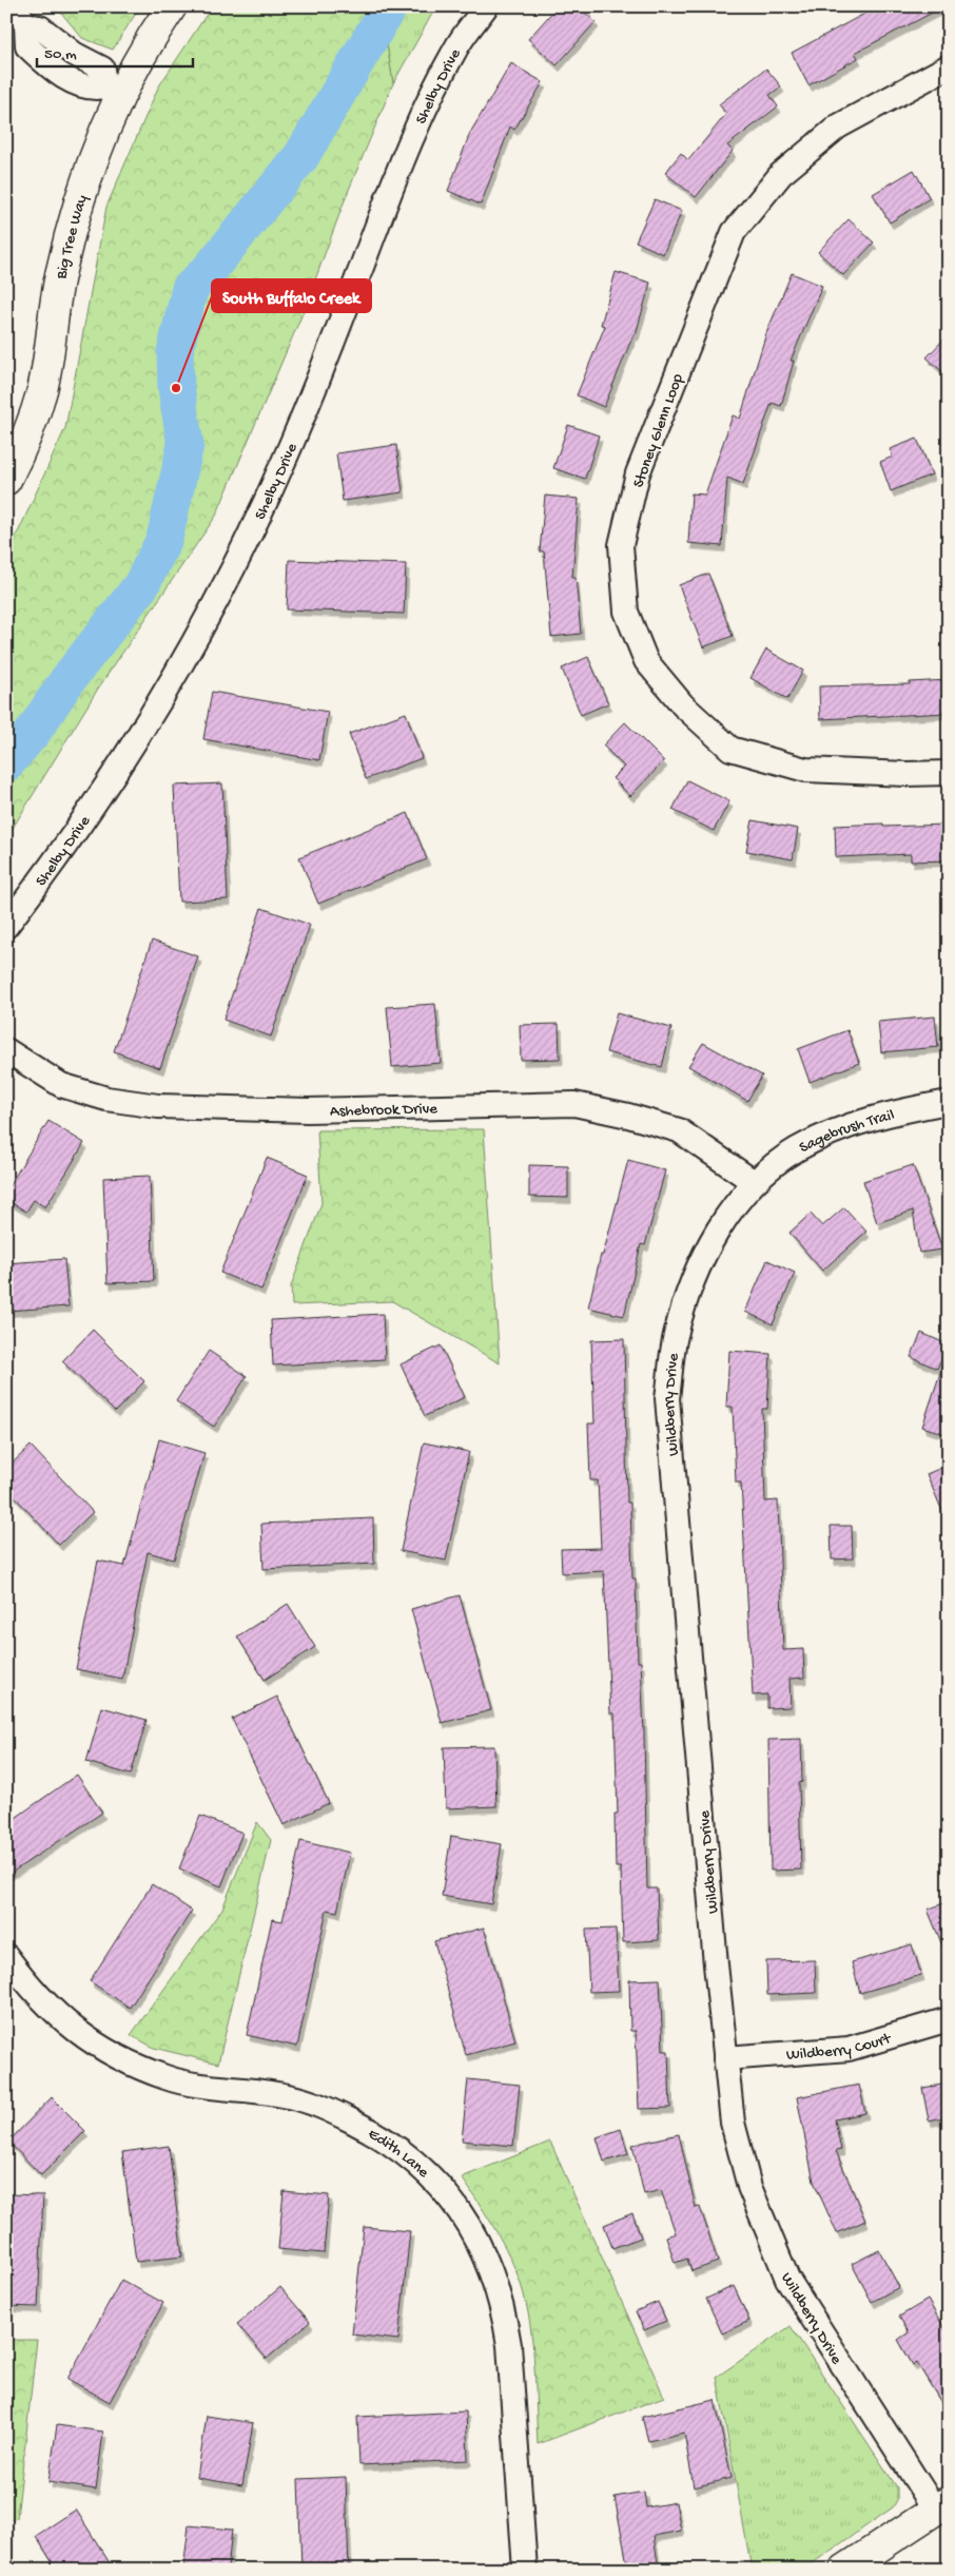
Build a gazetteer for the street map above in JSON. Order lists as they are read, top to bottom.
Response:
{
  "streets": {
    "main road": ["Big Tree Way"],
    "street": [
      "Shelby Drive",
      "Stoney Glenn Loop",
      "Ashebrook Drive",
      "Sagebrush Trail",
      "Wildberry Drive",
      "Wildberry Court",
      "Edith Lane"
    ]
  },
  "crossings": [
    ["Ashebrook Drive", "Sagebrush Trail"],
    ["Ashebrook Drive", "Wildberry Drive"],
    ["Sagebrush Trail", "Wildberry Drive"],
    ["Wildberry Drive", "Wildberry Court"]
  ],
  "places": ["South Buffalo Creek"],
  "scale_bar": "50 m"
}
